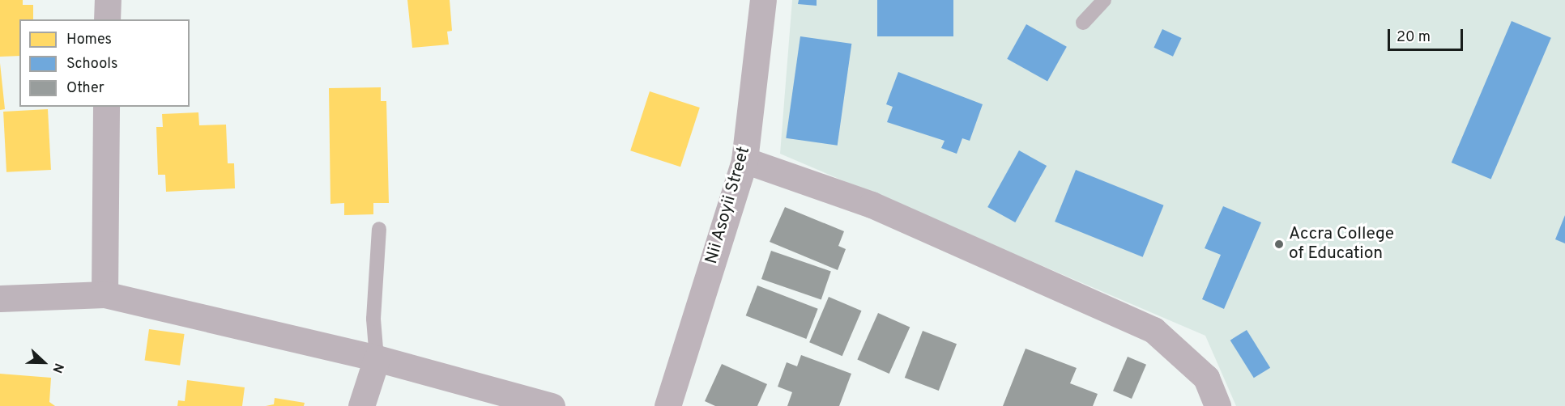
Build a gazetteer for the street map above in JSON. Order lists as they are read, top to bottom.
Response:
{
  "streets": {
    "street": ["Nii Asoyii Street"]
  },
  "places": ["Accra College of Education"],
  "legend": ["Homes", "Schools", "Other"],
  "scale_bar": "20 m",
  "north": "right"
}
